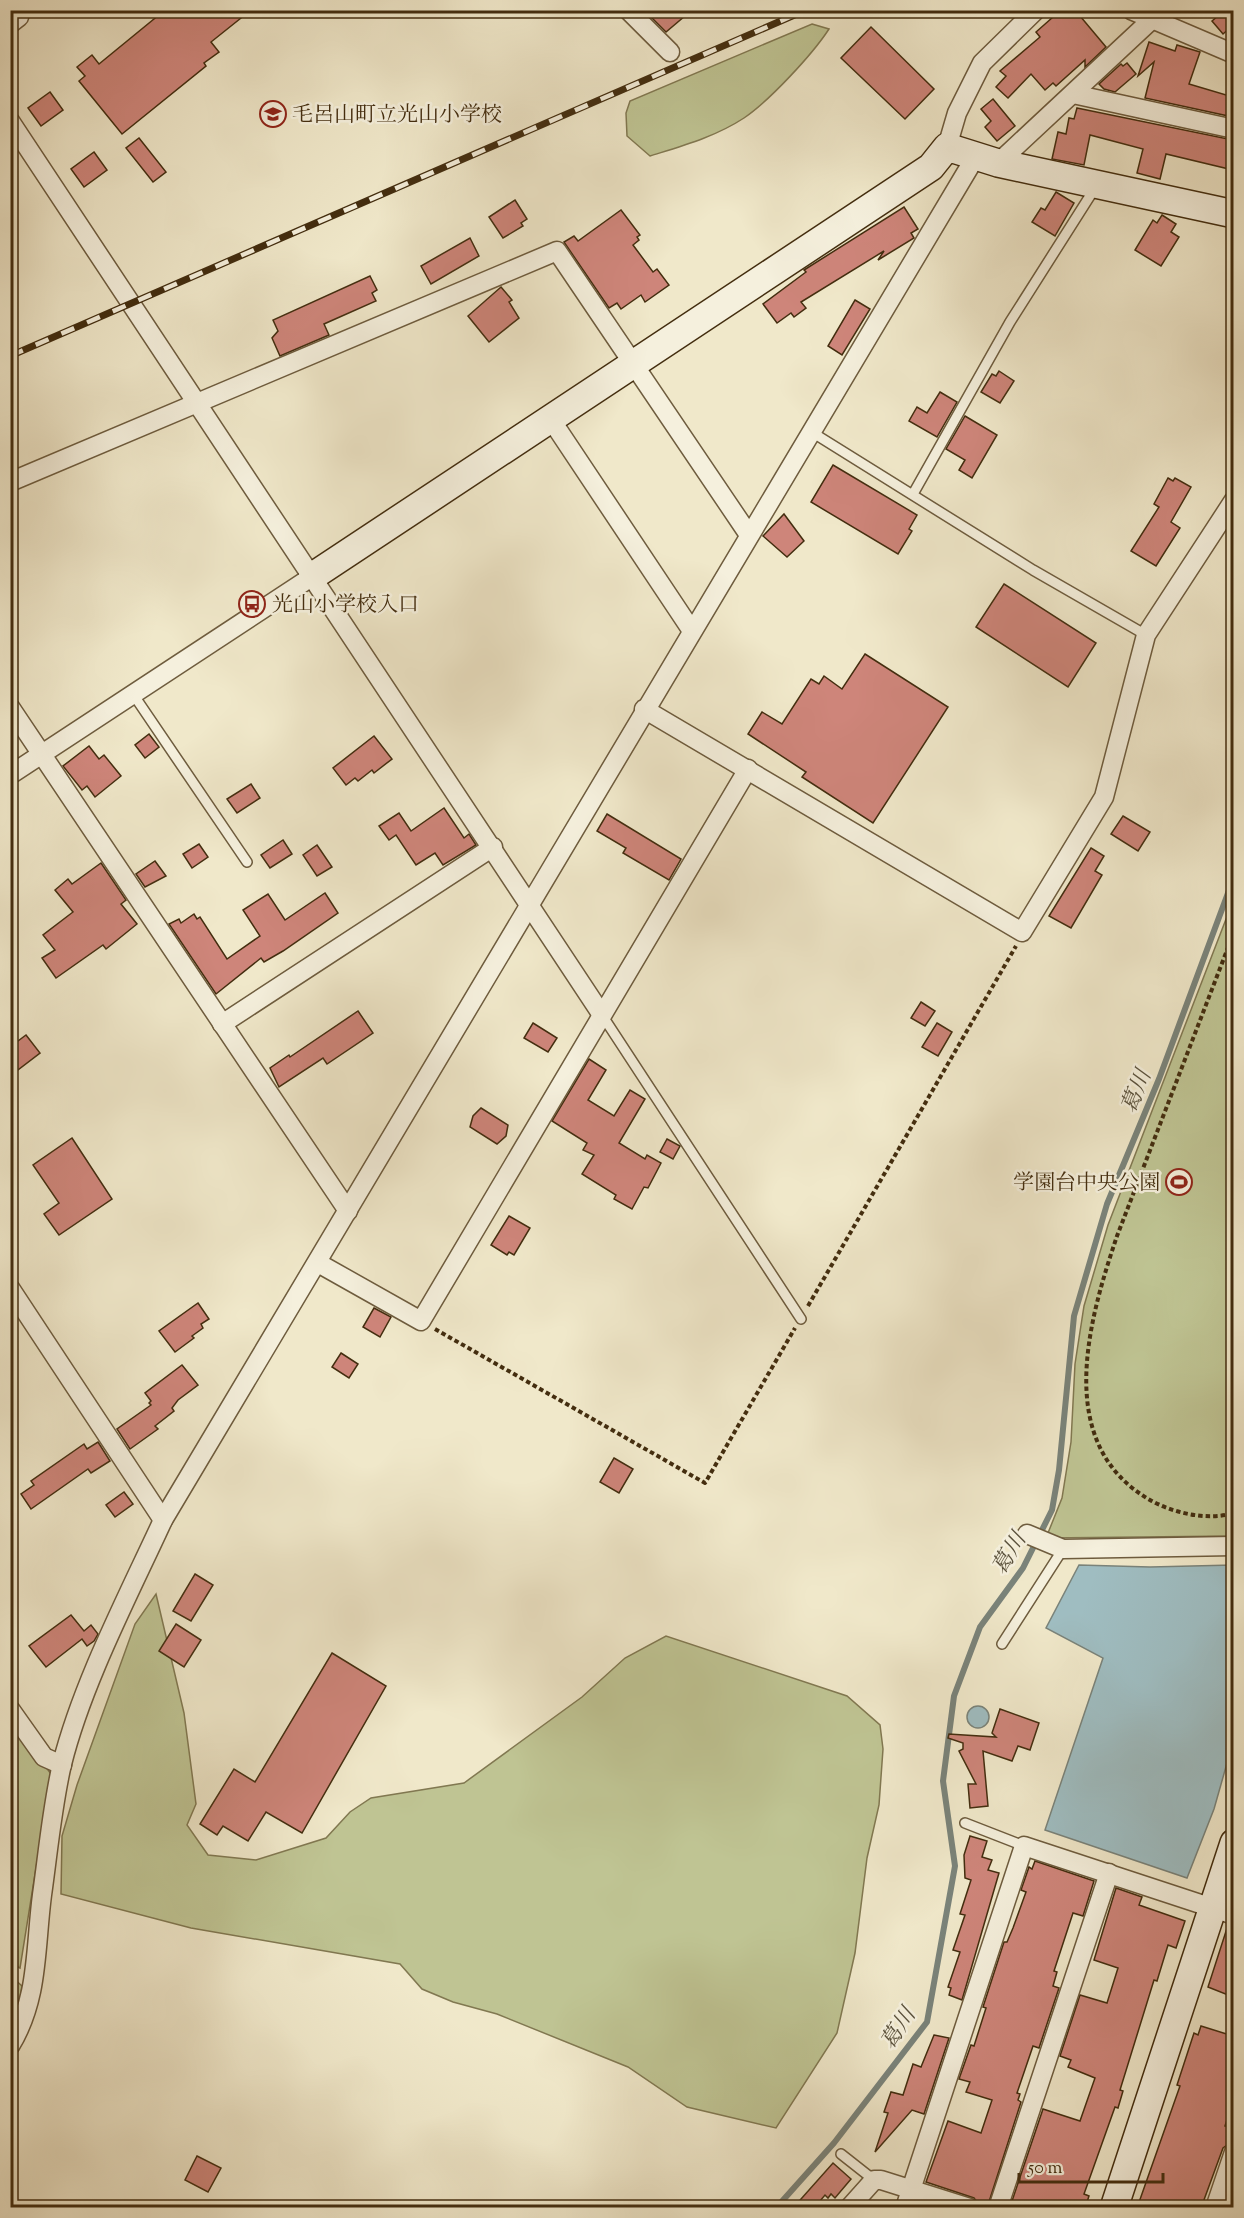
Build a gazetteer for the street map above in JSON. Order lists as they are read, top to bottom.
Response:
{
  "water": ["葛川"],
  "places": {
    "school or university": ["毛呂山町立光山小学校"],
    "bus stop": ["光山小学校入口"],
    "sports": ["学園台中央公園"]
  },
  "scale_bar": "50 m"
}
